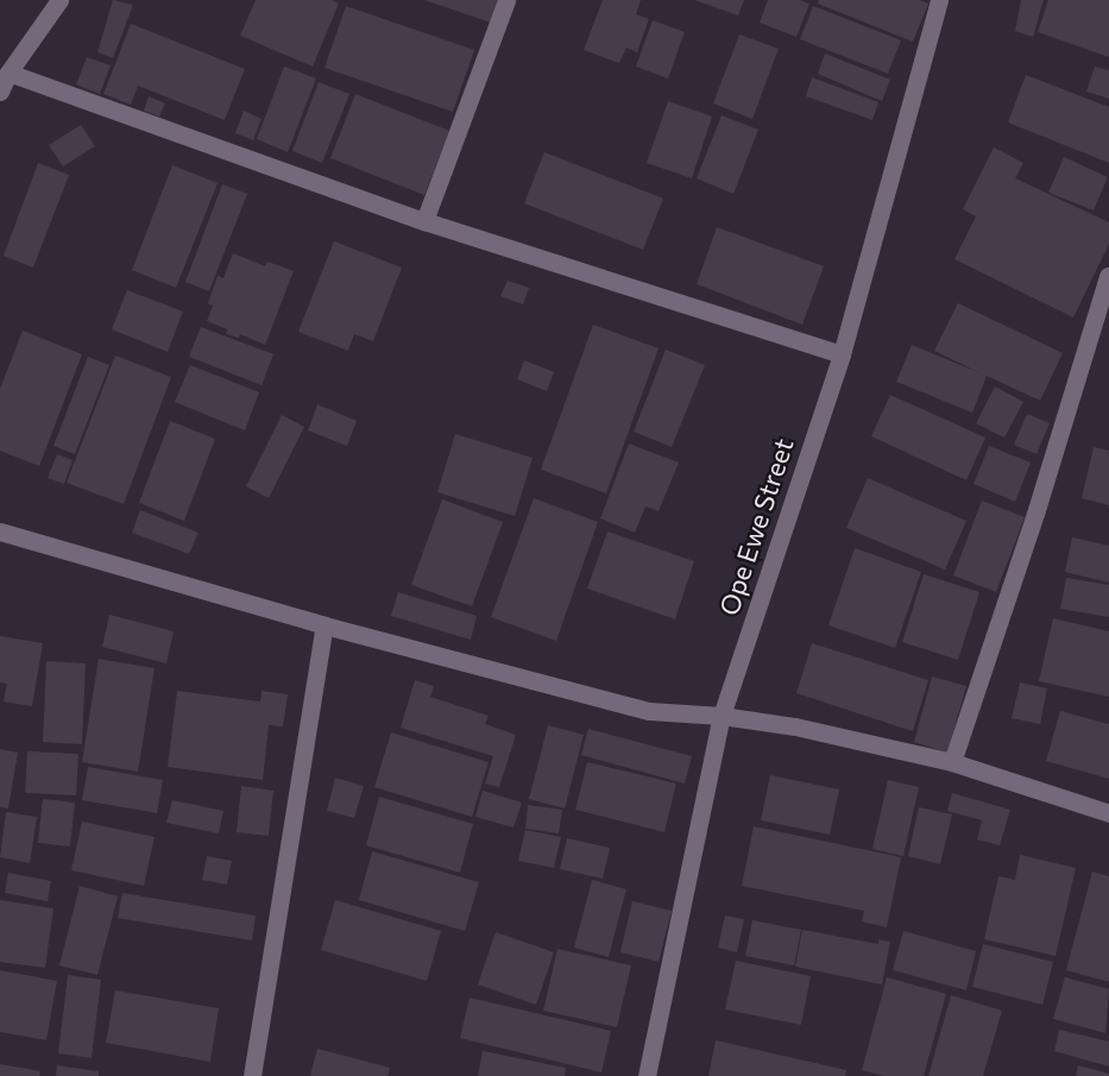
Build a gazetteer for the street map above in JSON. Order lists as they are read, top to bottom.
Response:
{
  "streets": {
    "street": ["Ope Ewe Street"]
  }
}
